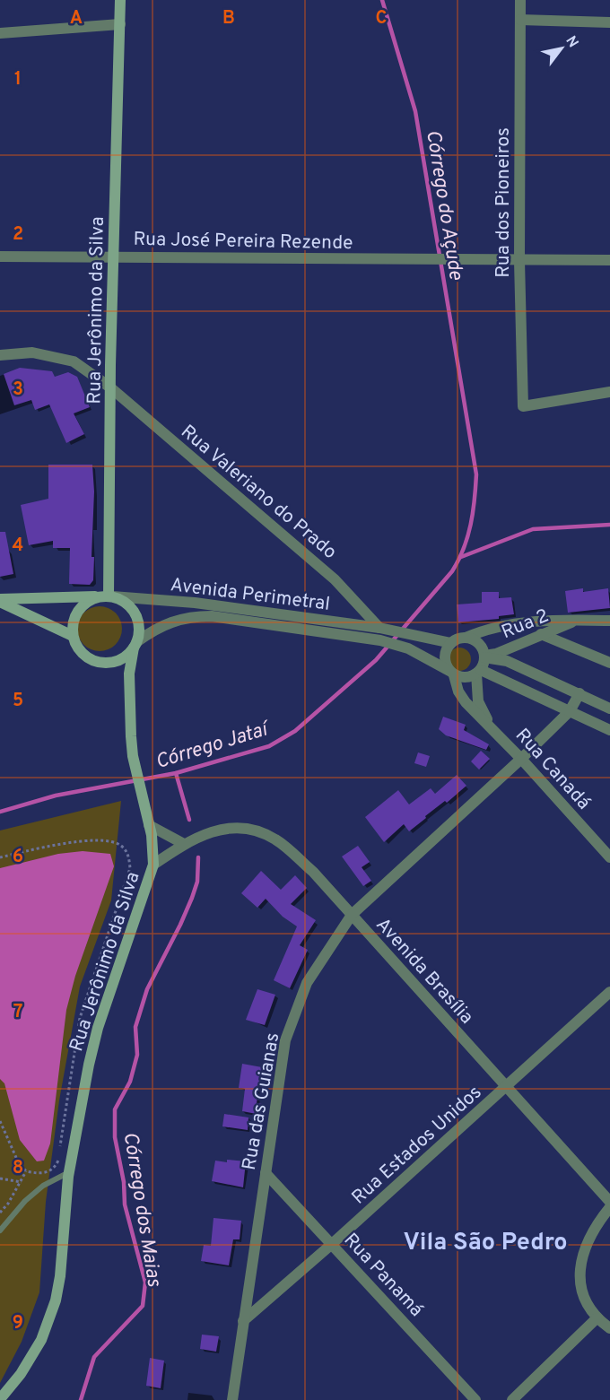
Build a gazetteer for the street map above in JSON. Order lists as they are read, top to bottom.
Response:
{
  "streets": {
    "main road": ["Rua Jerônimo da Silva", "Avenida Perimetral"],
    "street": [
      "Rua dos Pioneiros",
      "Rua José Pereira Rezende",
      "Rua Valeriano do Prado",
      "Rua 2",
      "Rua Canadá",
      "Avenida Brasília",
      "Rua das Guianas",
      "Rua Estados Unidos",
      "Rua Panamá"
    ]
  },
  "crossings": [
    ["Rua dos Pioneiros", "Rua José Pereira Rezende"],
    ["Rua José Pereira Rezende", "Rua Jerônimo da Silva"],
    ["Rua Jerônimo da Silva", "Rua Valeriano do Prado"],
    ["Rua Jerônimo da Silva", "Avenida Perimetral"],
    ["Rua Jerônimo da Silva", "Avenida Brasília"],
    ["Rua Valeriano do Prado", "Avenida Perimetral"],
    ["Avenida Perimetral", "Rua 2"],
    ["Avenida Perimetral", "Rua Canadá"],
    ["Rua 2", "Rua Canadá"],
    ["Rua Canadá", "Rua das Guianas"],
    ["Avenida Brasília", "Rua das Guianas"],
    ["Avenida Brasília", "Rua Estados Unidos"],
    ["Rua das Guianas", "Rua Estados Unidos"],
    ["Rua das Guianas", "Rua Panamá"],
    ["Rua Estados Unidos", "Rua Panamá"]
  ],
  "districts": ["Vila São Pedro"],
  "water": ["Córrego do Açude", "Córrego Jataí", "Córrego dos Maias"],
  "north": "top right",
  "grid": {
    "columns": ["A", "B", "C"],
    "rows": [
      "1",
      "2",
      "3",
      "4",
      "5",
      "6",
      "7",
      "8",
      "9"
    ]
  }
}
